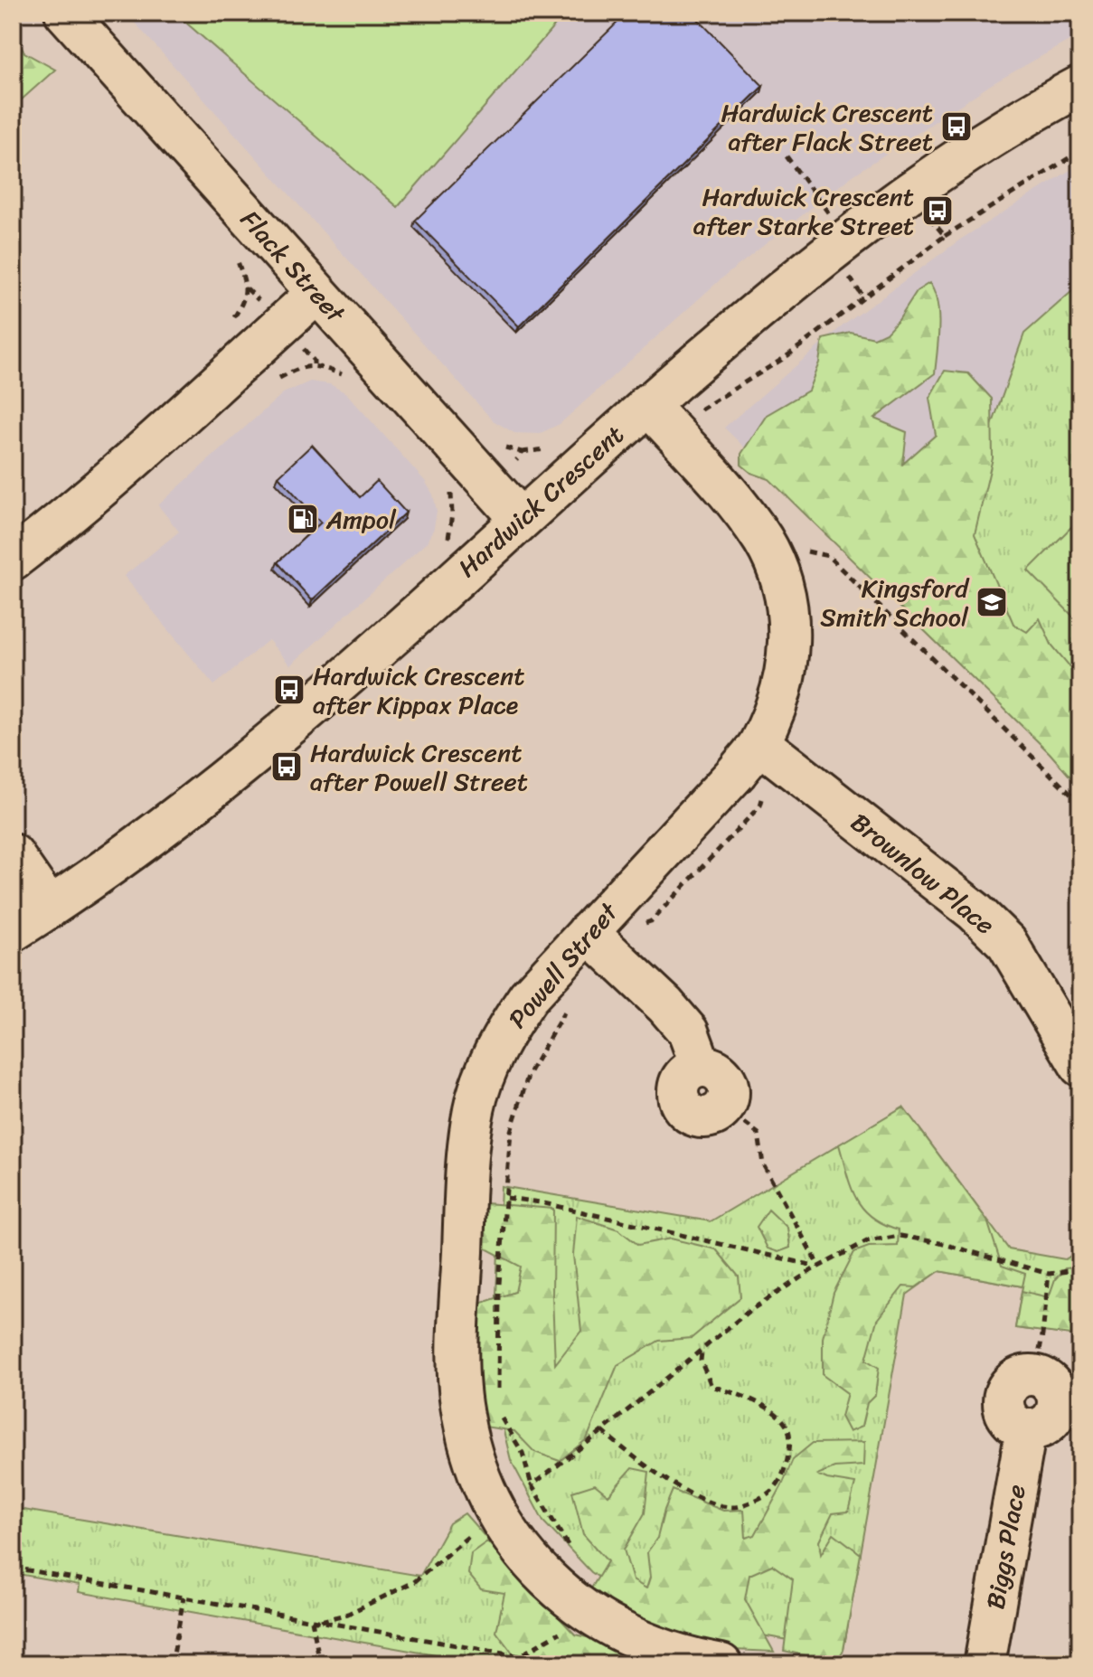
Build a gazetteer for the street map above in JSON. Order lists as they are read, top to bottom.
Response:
{
  "streets": {
    "street": [
      "Flack Street",
      "Hardwick Crescent",
      "Brownlow Place",
      "Powell Street",
      "Biggs Place"
    ]
  },
  "crossings": [
    ["Flack Street", "Hardwick Crescent"],
    ["Hardwick Crescent", "Powell Street"],
    ["Brownlow Place", "Powell Street"]
  ],
  "places": {
    "bus stop": [
      "Hardwick Crescent after Flack Street",
      "Hardwick Crescent after Starke Street",
      "Hardwick Crescent after Kippax Place",
      "Hardwick Crescent after Powell Street"
    ],
    "fuel station": ["Ampol"],
    "school or university": ["Kingsford Smith School"]
  }
}
